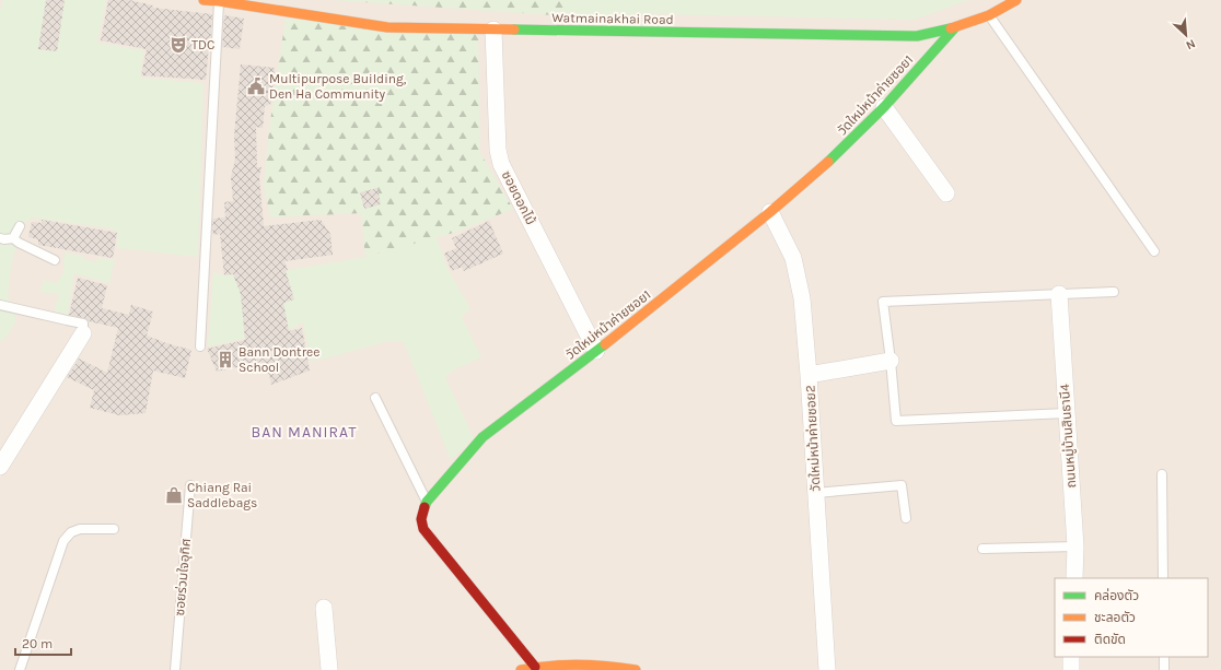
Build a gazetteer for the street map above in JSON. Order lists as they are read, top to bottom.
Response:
{
  "streets": {
    "street": [
      "Watmainakhai Road",
      "วัดใหม่หน้าค่ายซอย1",
      "ซอยดอกไม้",
      "ถนนหมู่บ้านสินธานี4",
      "วัดใหม่หน้าค่ายซอย2"
    ],
    "lane": ["ซอยร่วมใจอุทิศ"]
  },
  "crossings": [
    ["Watmainakhai Road", "วัดใหม่หน้าค่ายซอย1"],
    ["Watmainakhai Road", "ซอยดอกไม้"],
    ["วัดใหม่หน้าค่ายซอย1", "ซอยดอกไม้"],
    ["วัดใหม่หน้าค่ายซอย1", "วัดใหม่หน้าค่ายซอย2"]
  ],
  "districts": ["BAN MANIRAT"],
  "places": {
    "theatre": ["TDC"],
    "public building": ["Multipurpose Building, Den Ha Community"],
    "building": ["Bann Dontree School"],
    "shop": ["Chiang Rai Saddlebags"]
  },
  "legend": ["คล่องตัว", "ชะลอตัว", "ติดขัด"],
  "scale_bar": "20 m",
  "north": "bottom right"
}
